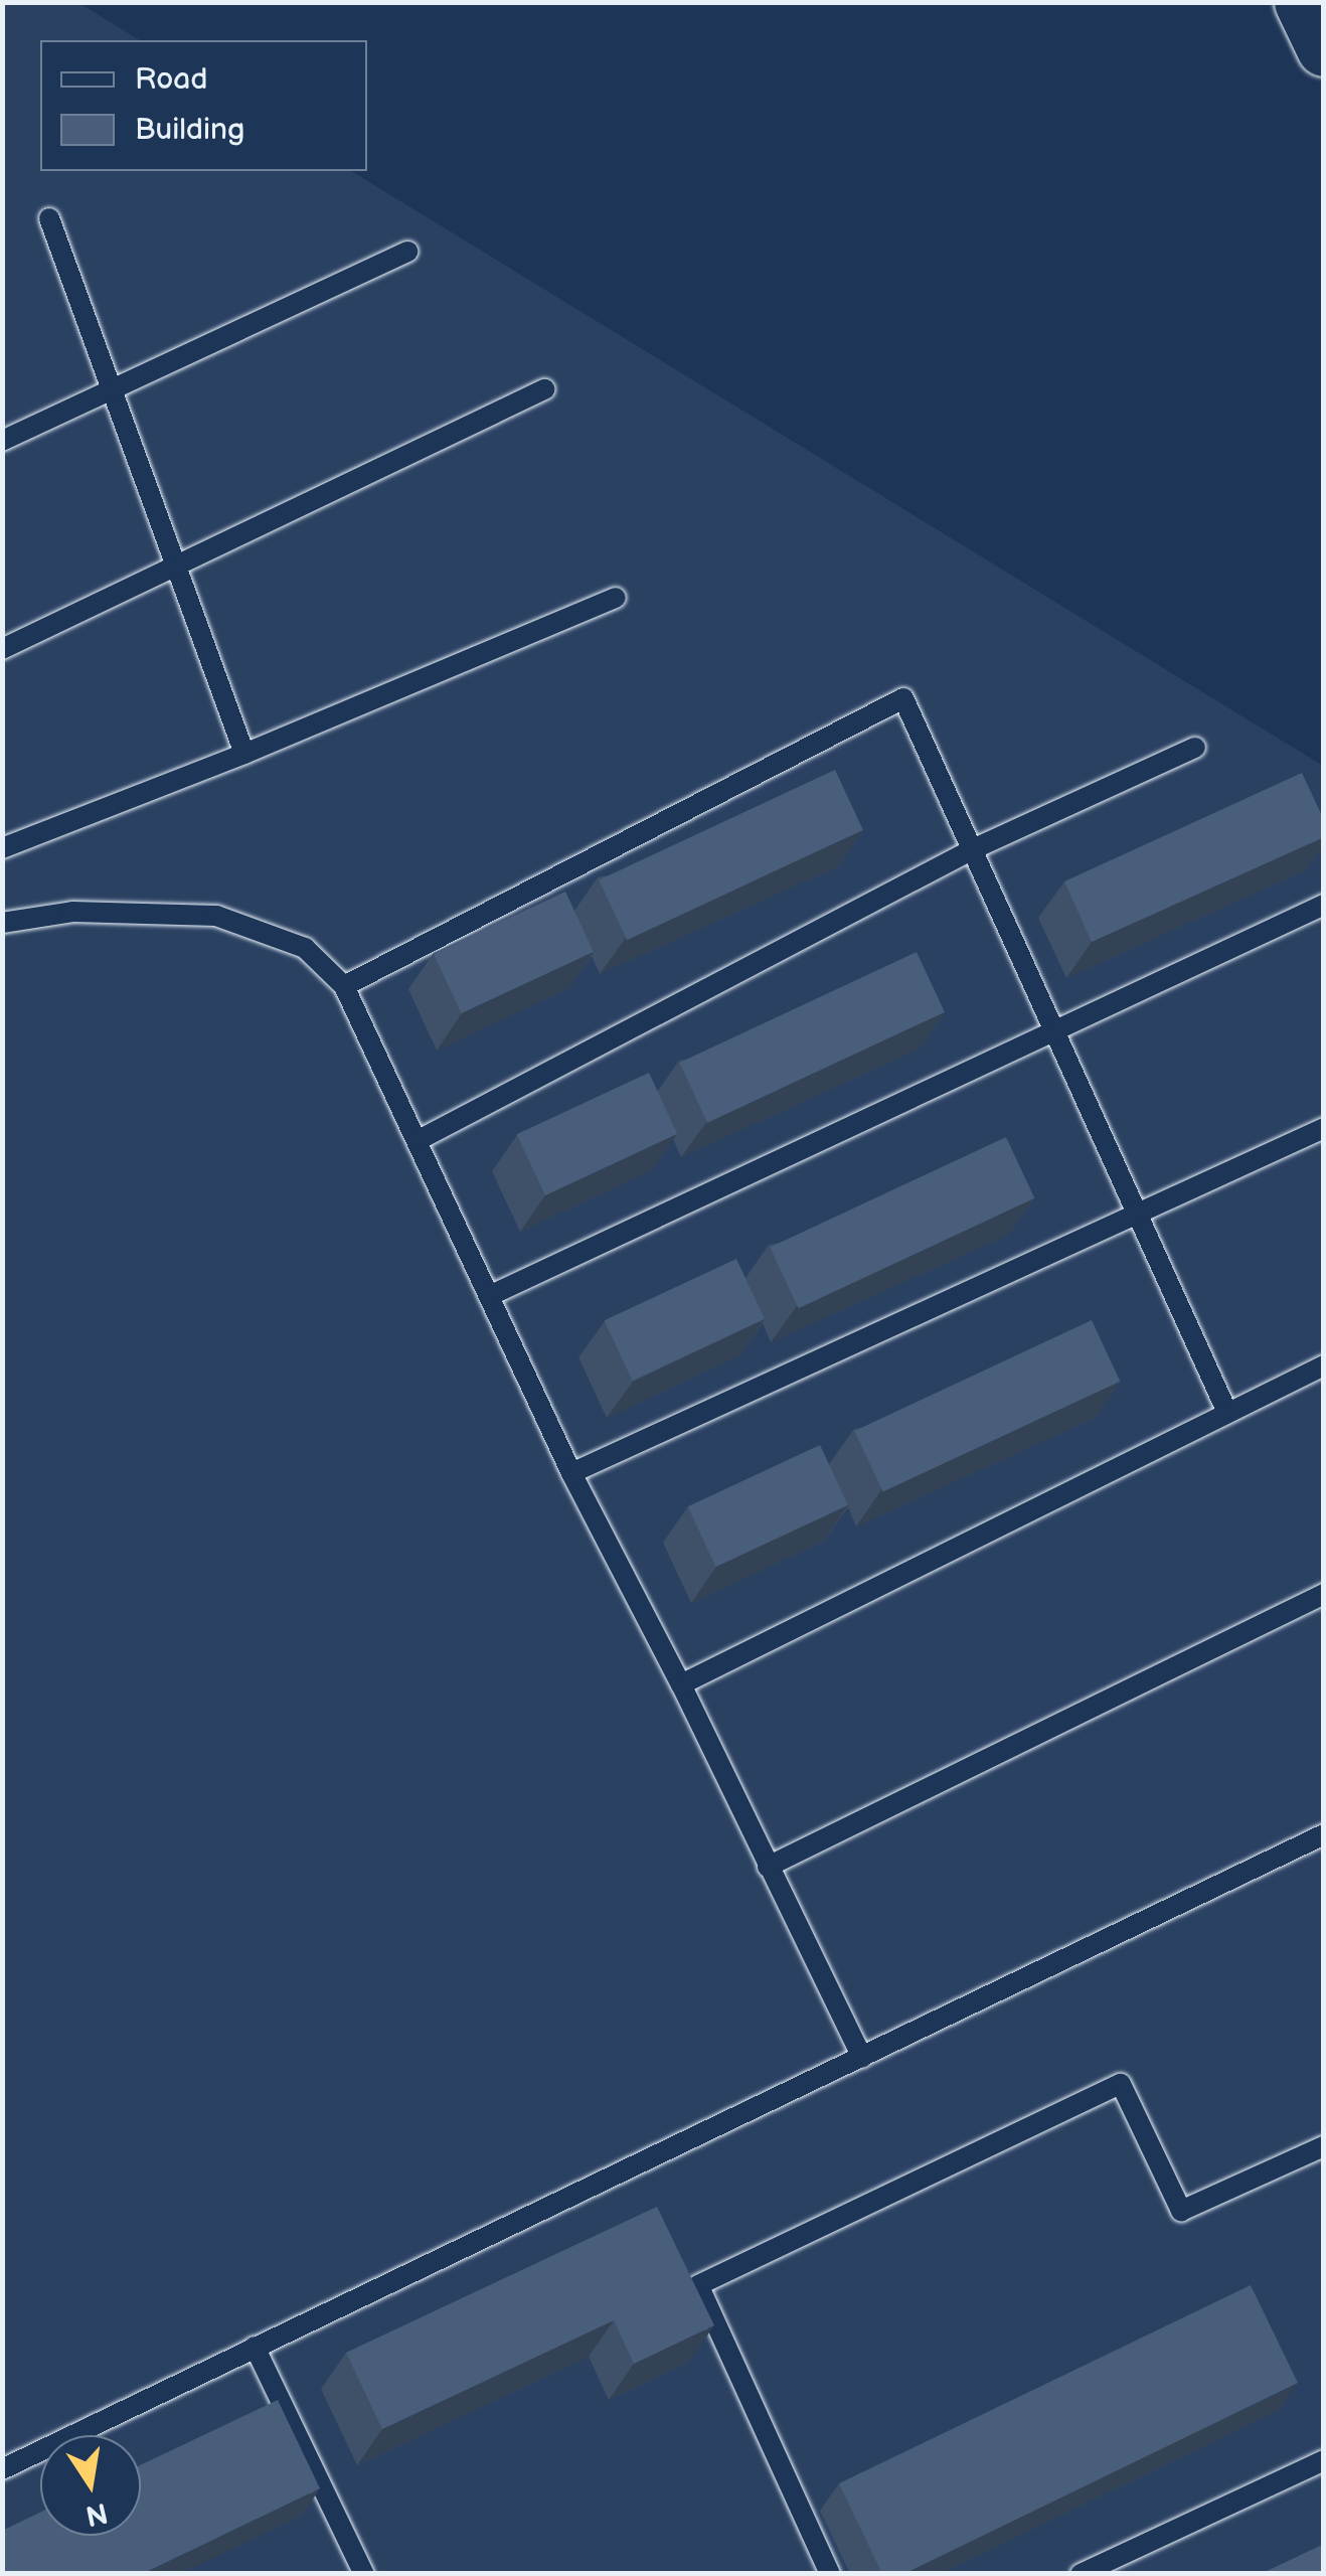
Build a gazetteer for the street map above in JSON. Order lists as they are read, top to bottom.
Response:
{
  "legend": ["Road", "Building"],
  "north": "bottom"
}
